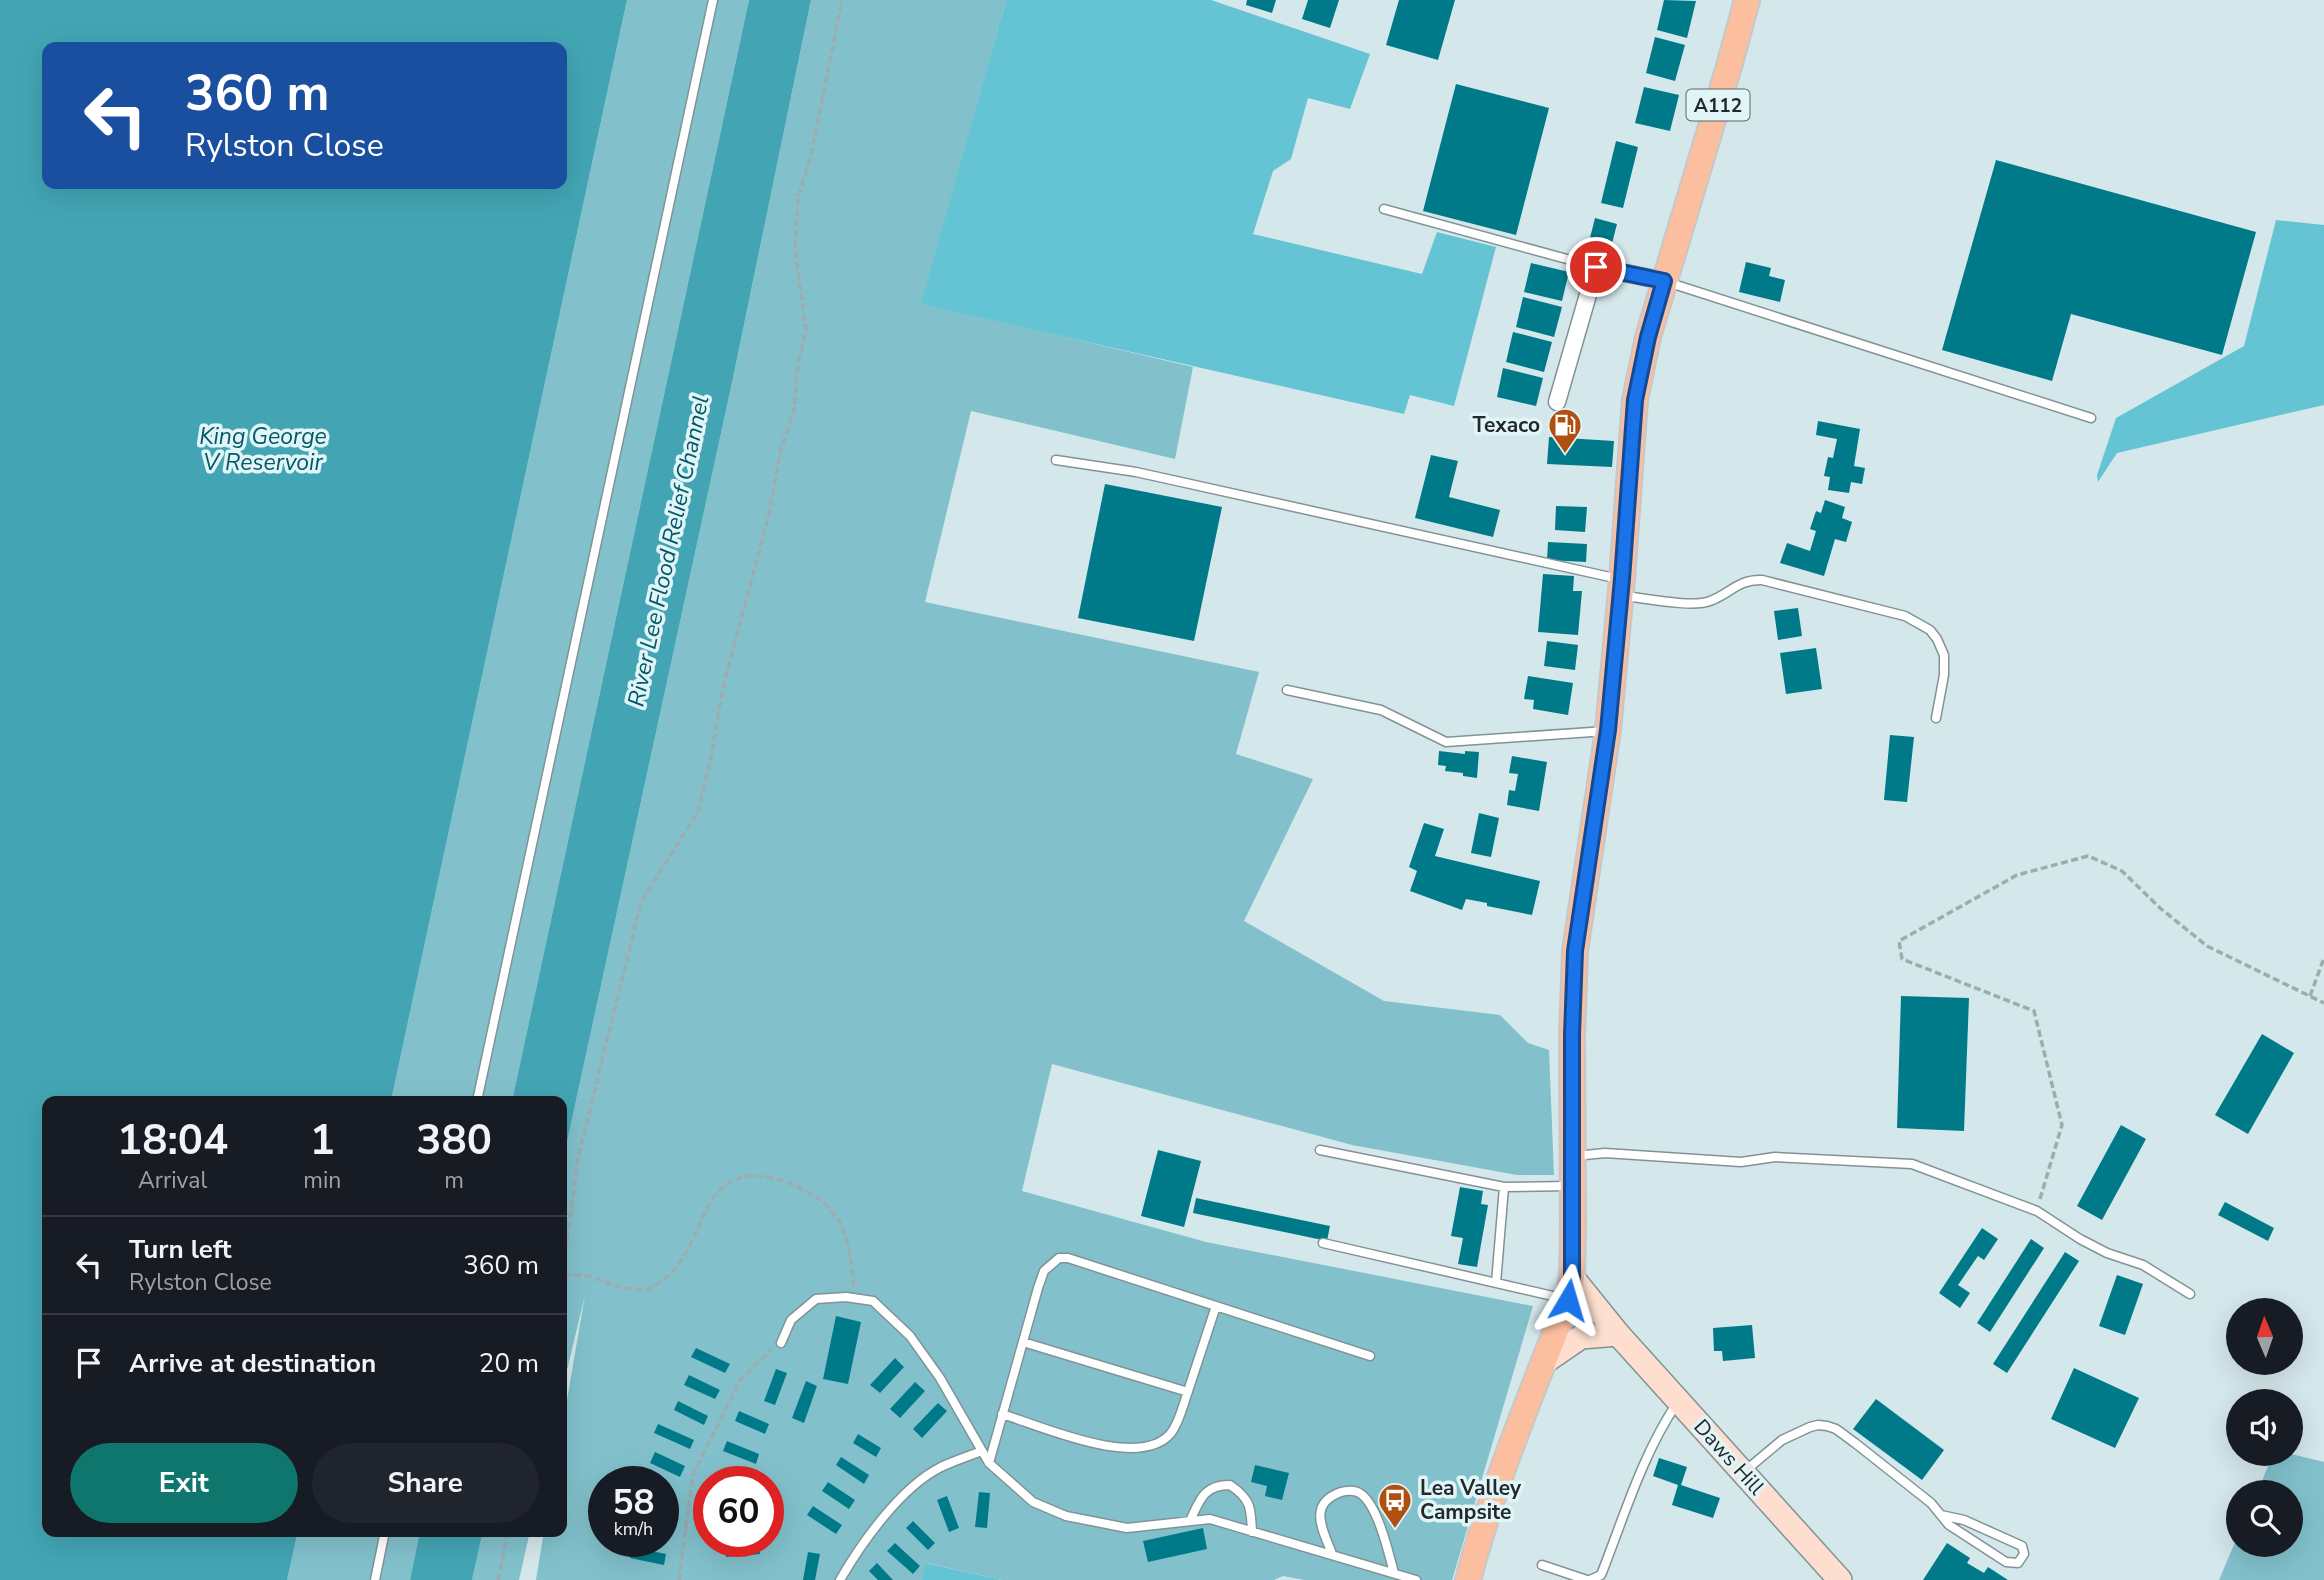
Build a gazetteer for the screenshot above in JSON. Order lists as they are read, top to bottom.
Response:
{
  "streets": {
    "main road": ["A112"],
    "street": ["Daws Hill"]
  },
  "crossings": [
    ["A112", "Daws Hill"]
  ],
  "water": ["King George V Reservoir", "River Lee Flood Relief Channel"],
  "places": {
    "fuel station": ["Texaco"],
    "bus stop": ["Lea Valley Campsite"]
  },
  "north": "top",
  "page": {
    "turn": ["360 m", "Rylston Close"],
    "eta": [
      "18:04",
      "Arrival",
      "1",
      "min",
      "380",
      "m"
    ],
    "list": [
      {
        "name": "Turn left",
        "note": "Rylston Close",
        "value": "360 m"
      },
      {
        "name": "Arrive at destination",
        "value": "20 m"
      }
    ],
    "buttons": ["Exit", "Share"],
    "speed": "58 km/h",
    "limit": "60"
  }
}
